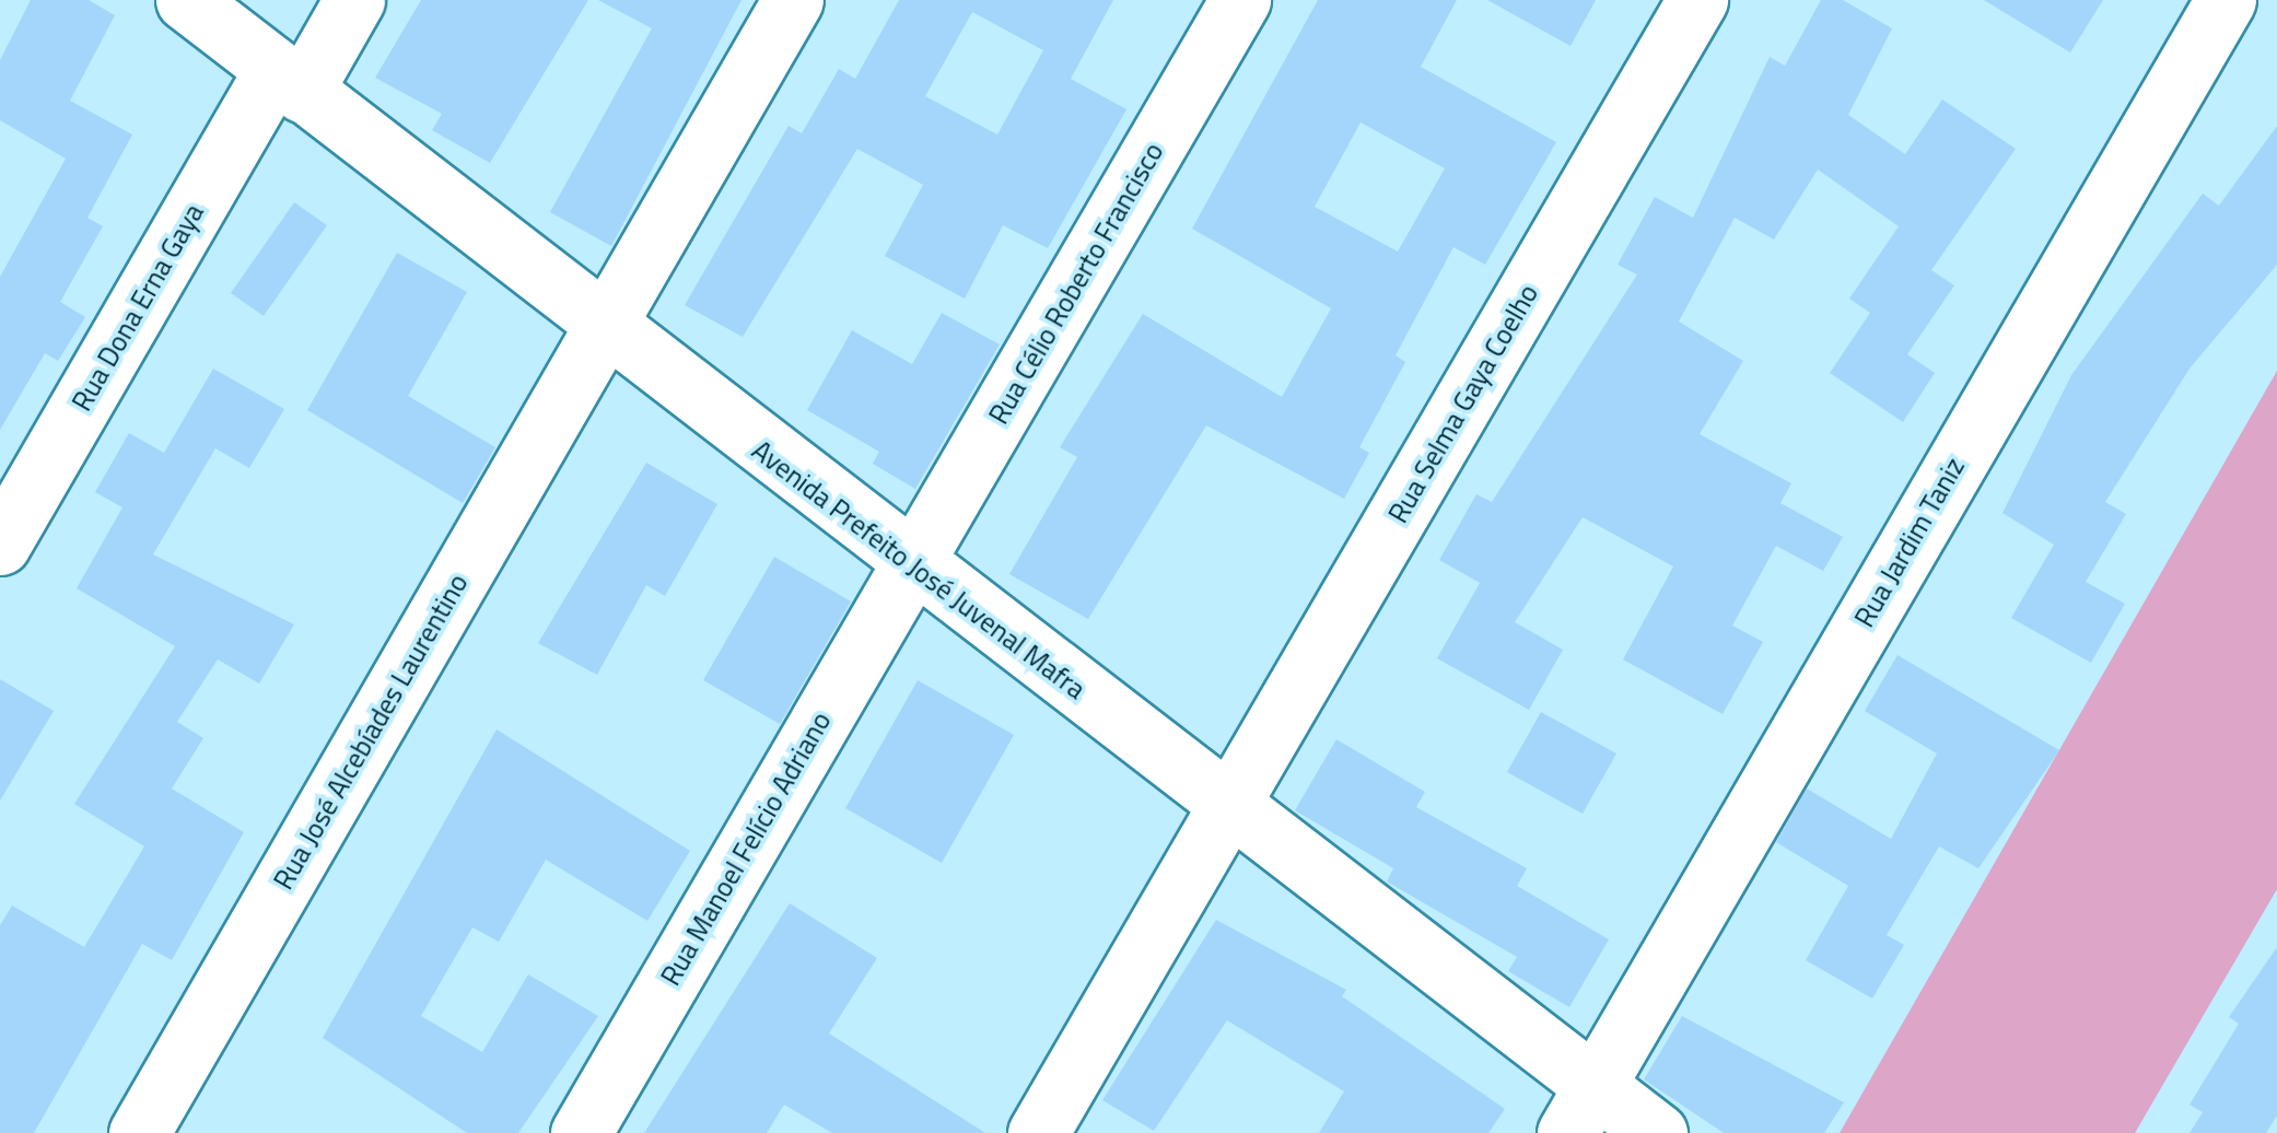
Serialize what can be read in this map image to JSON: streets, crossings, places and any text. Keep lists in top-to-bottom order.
{
  "streets": {
    "street": [
      "Rua Célio Roberto Francisco",
      "Rua Dona Erna Gaya",
      "Rua Selma Gaya Coelho",
      "Rua Jardim Taniz",
      "Avenida Prefeito José Juvenal Mafra",
      "Rua José Alcebíades Laurentino",
      "Rua Manoel Felício Adriano"
    ]
  },
  "crossings": [
    ["Rua Célio Roberto Francisco", "Avenida Prefeito José Juvenal Mafra"],
    ["Rua Célio Roberto Francisco", "Rua Manoel Felício Adriano"],
    ["Rua Dona Erna Gaya", "Avenida Prefeito José Juvenal Mafra"],
    ["Rua Selma Gaya Coelho", "Avenida Prefeito José Juvenal Mafra"],
    ["Rua Jardim Taniz", "Avenida Prefeito José Juvenal Mafra"],
    ["Avenida Prefeito José Juvenal Mafra", "Rua José Alcebíades Laurentino"],
    ["Avenida Prefeito José Juvenal Mafra", "Rua Manoel Felício Adriano"]
  ]
}
